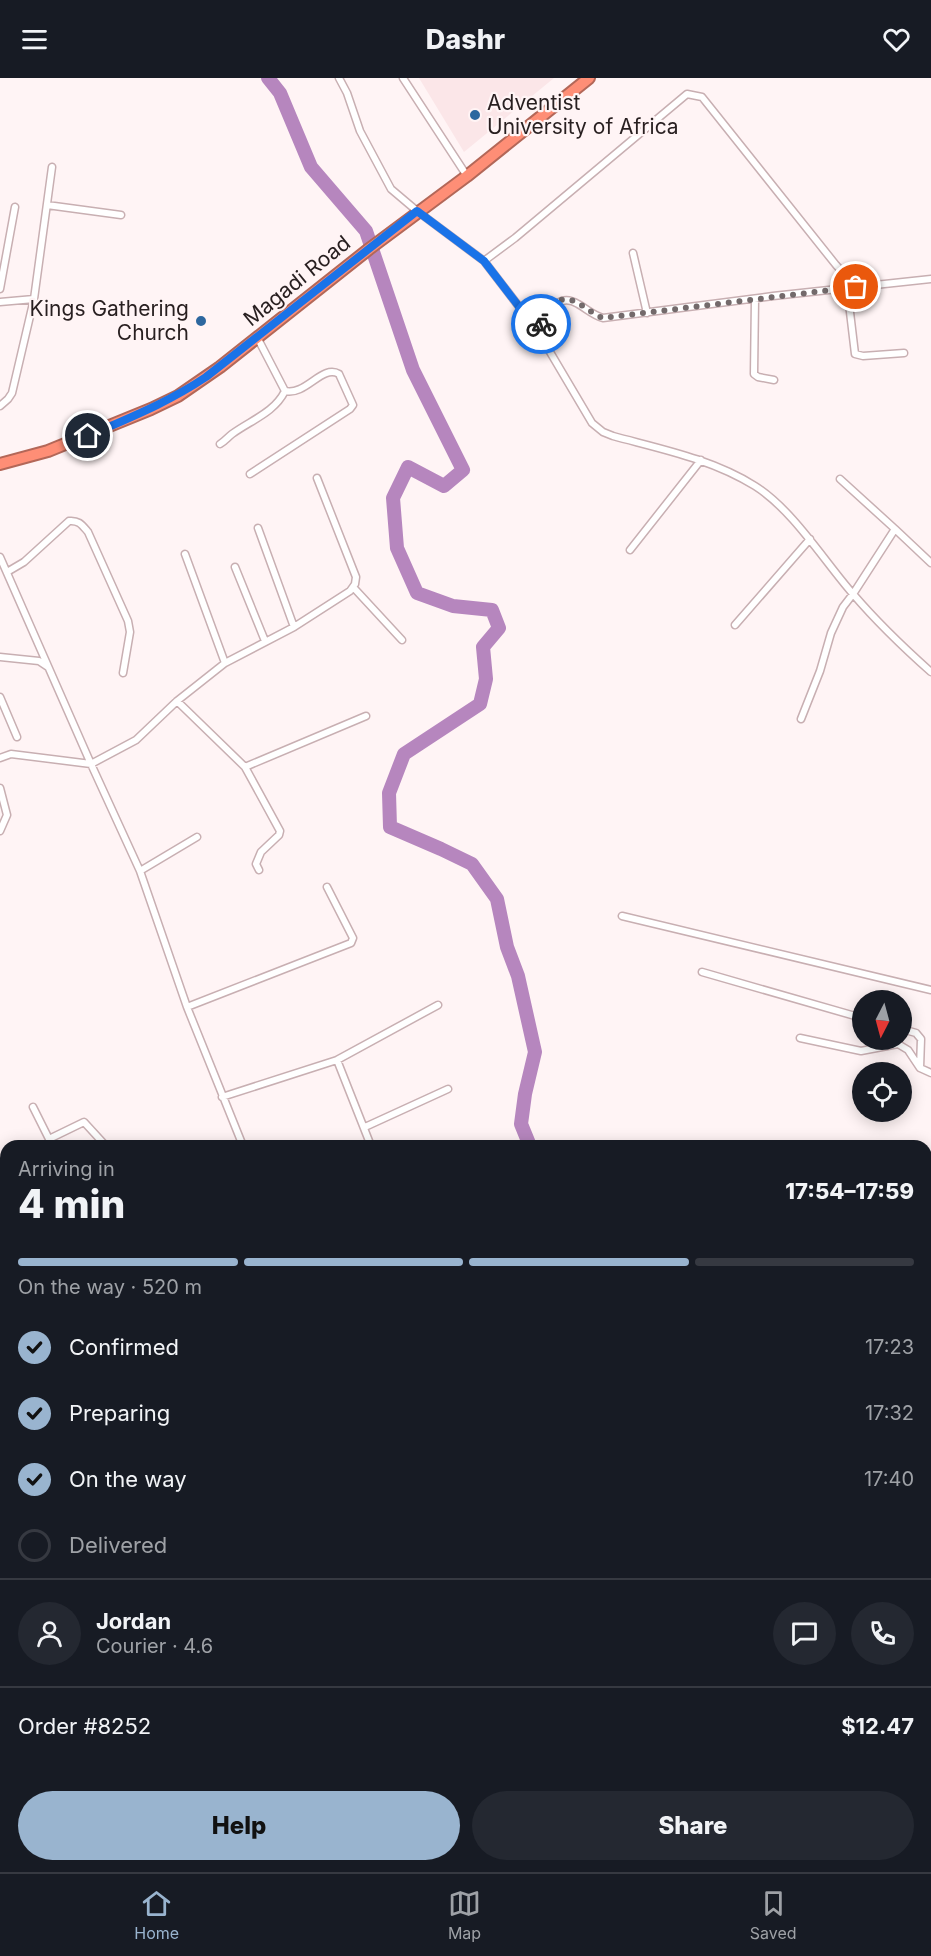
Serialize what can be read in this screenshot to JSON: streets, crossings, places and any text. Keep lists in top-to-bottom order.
{
  "streets": {
    "highway": ["Magadi Road"]
  },
  "places": ["Adventist University of Africa", "Kings Gathering Church"],
  "north": "bottom",
  "page": {
    "header": "Dashr",
    "heading": ["4 min", "Arriving in", "17:54–17:59"],
    "panel": [
      "Jordan",
      "Courier · 4.6",
      "Order #8252",
      "$12.47"
    ],
    "bar": "On the way · 520 m",
    "list": [
      ["Confirmed", "17:23"],
      ["Preparing", "17:32"],
      ["On the way", "17:40"],
      "Delivered"
    ],
    "buttons": ["Help", "Share"],
    "tabs": ["Home", "Map", "Saved"]
  }
}
